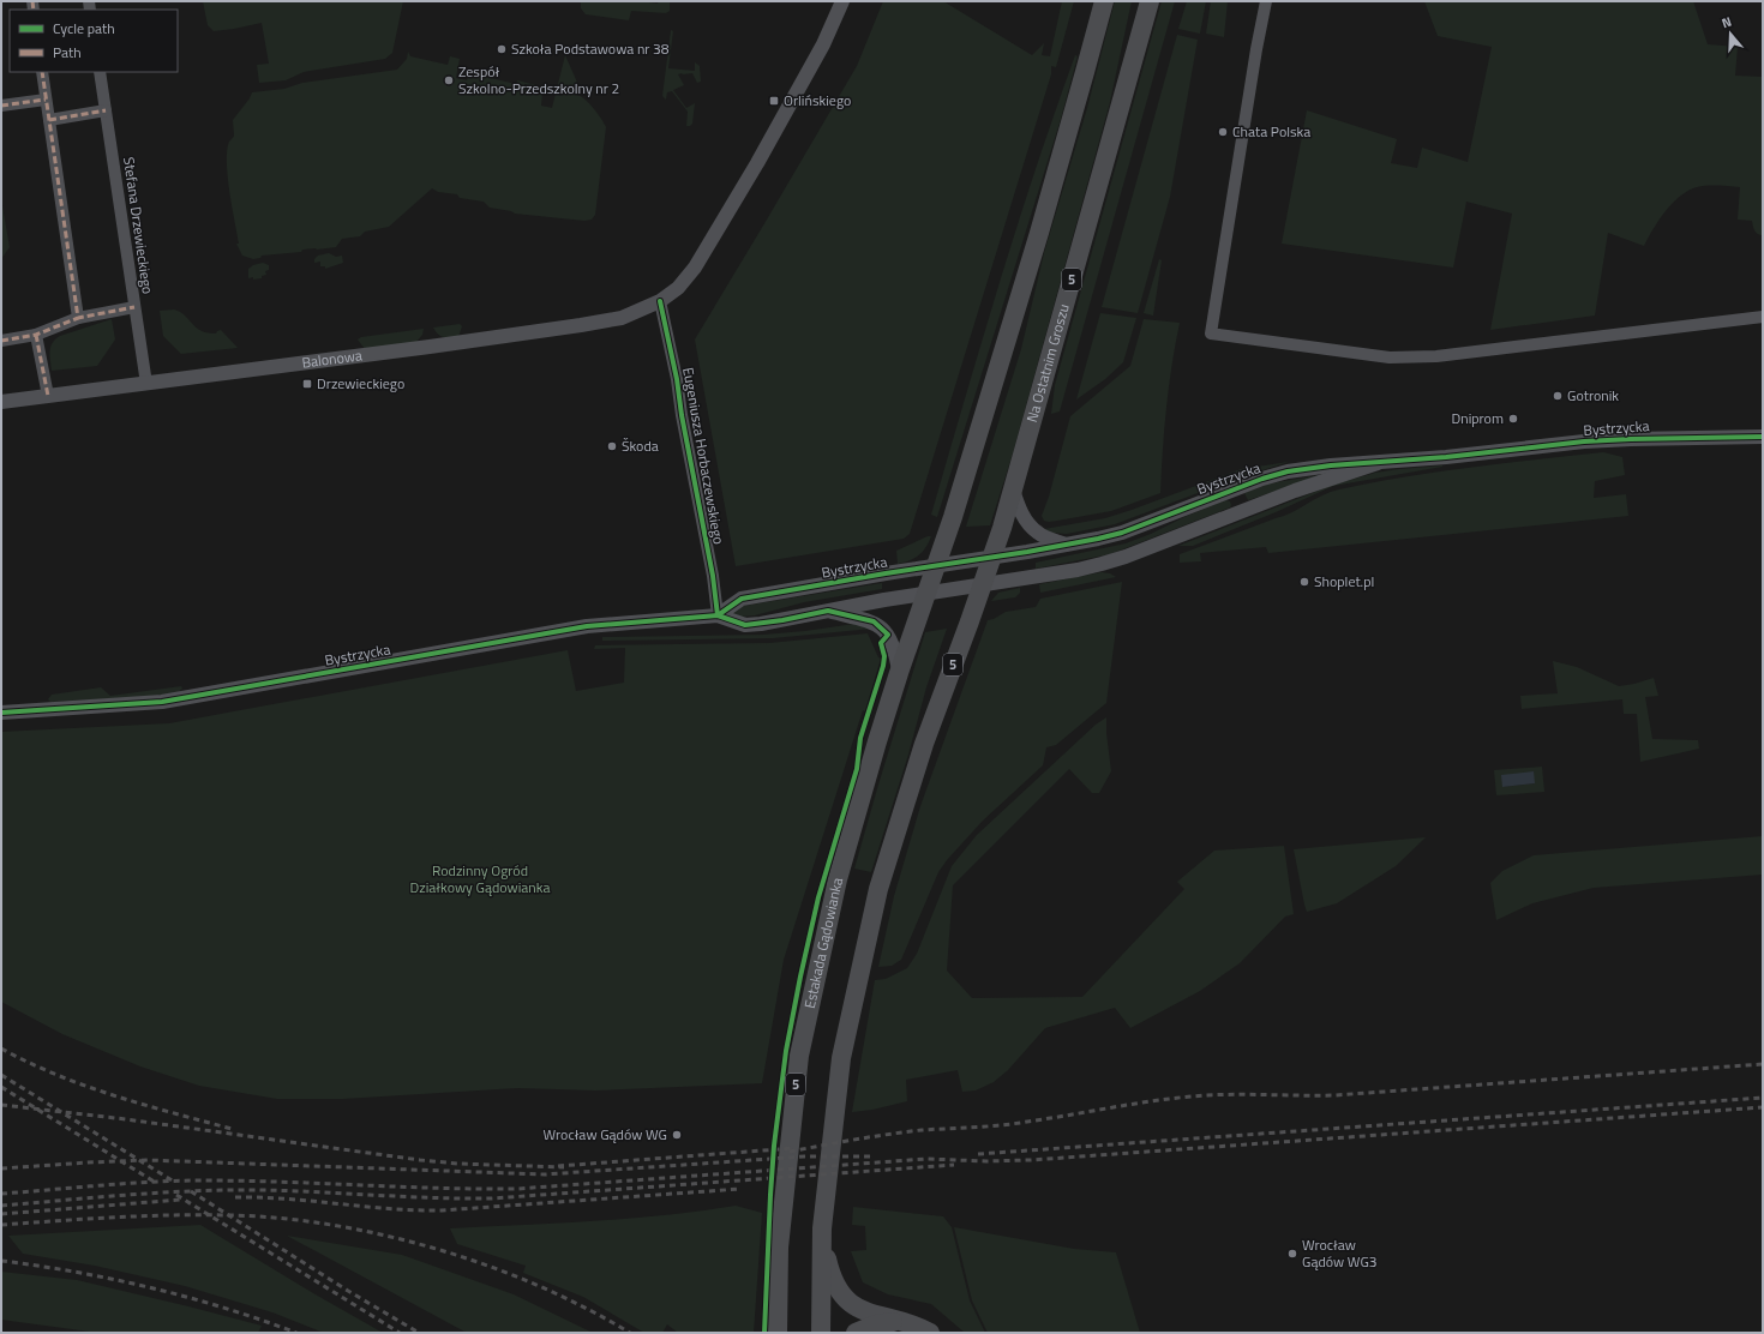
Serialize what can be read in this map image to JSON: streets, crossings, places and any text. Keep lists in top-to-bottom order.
{
  "streets": {
    "main road": ["5", "Na Ostatnim Groszu", "Estakada Gądowianka"],
    "street": [
      "Stefana Drzewieckiego",
      "Balonowa",
      "Bystrzycka",
      "Eugeniusza Horbaczewskiego"
    ]
  },
  "crossings": [
    ["Stefana Drzewieckiego", "Balonowa"],
    ["5", "Na Ostatnim Groszu"],
    ["5", "Bystrzycka"],
    ["5", "Estakada Gądowianka"],
    ["Balonowa", "Eugeniusza Horbaczewskiego"],
    ["Na Ostatnim Groszu", "Bystrzycka"],
    ["Bystrzycka", "Eugeniusza Horbaczewskiego"],
    ["Bystrzycka", "Estakada Gądowianka"]
  ],
  "parks": ["Rodzinny Ogród Działkowy Gądowianka"],
  "places": {
    "other": [
      "Szkoła Podstawowa nr 38",
      "Zespół Szkolno-Przedszkolny nr 2",
      "Chata Polska",
      "Gotronik",
      "Dniprom",
      "Škoda",
      "Shoplet.pl",
      "Wrocław Gądów WG",
      "Wrocław Gądów WG3"
    ],
    "transit": ["Orlińskiego", "Drzewieckiego"]
  },
  "legend": ["Cycle path", "Path"],
  "north": "top"
}
